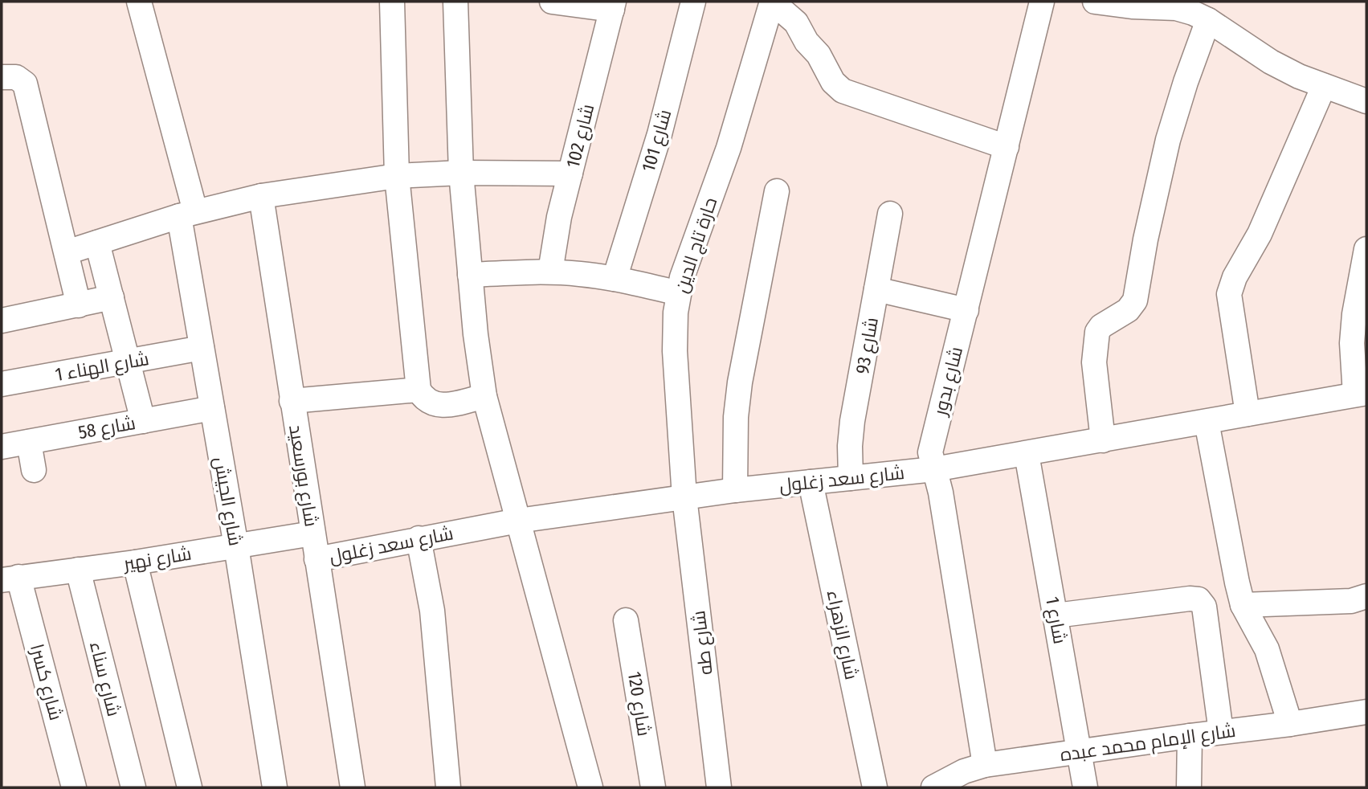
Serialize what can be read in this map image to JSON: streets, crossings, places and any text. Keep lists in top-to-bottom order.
{
  "streets": {
    "street": [
      "شارع 102",
      "شارع 101",
      "حارة تاج الدين",
      "شارع 93",
      "شارع الهناء 1",
      "شارع بدور",
      "شارع 58",
      "شارع بورسعيد",
      "شارع سعد زغلول",
      "شارع الجيش",
      "شارع نهير",
      "شارع 1",
      "شارع الزهراء",
      "شارع طه",
      "شارع سناء",
      "شارع كسرا",
      "شارع 120",
      "شارع الإمام محمد عبده"
    ]
  },
  "crossings": [
    ["حارة تاج الدين", "شارع سعد زغلول"],
    ["حارة تاج الدين", "شارع طه"],
    ["شارع 93", "شارع سعد زغلول"],
    ["شارع الهناء 1", "شارع الجيش"],
    ["شارع بدور", "شارع سعد زغلول"],
    ["شارع بدور", "شارع الإمام محمد عبده"],
    ["شارع 58", "شارع الجيش"],
    ["شارع بورسعيد", "شارع سعد زغلول"],
    ["شارع بورسعيد", "شارع نهير"],
    ["شارع سعد زغلول", "شارع 1"],
    ["شارع سعد زغلول", "شارع الزهراء"],
    ["شارع سعد زغلول", "شارع طه"],
    ["شارع الجيش", "شارع نهير"],
    ["شارع نهير", "شارع سناء"],
    ["شارع نهير", "شارع كسرا"],
    ["شارع 1", "شارع الإمام محمد عبده"]
  ]
}
